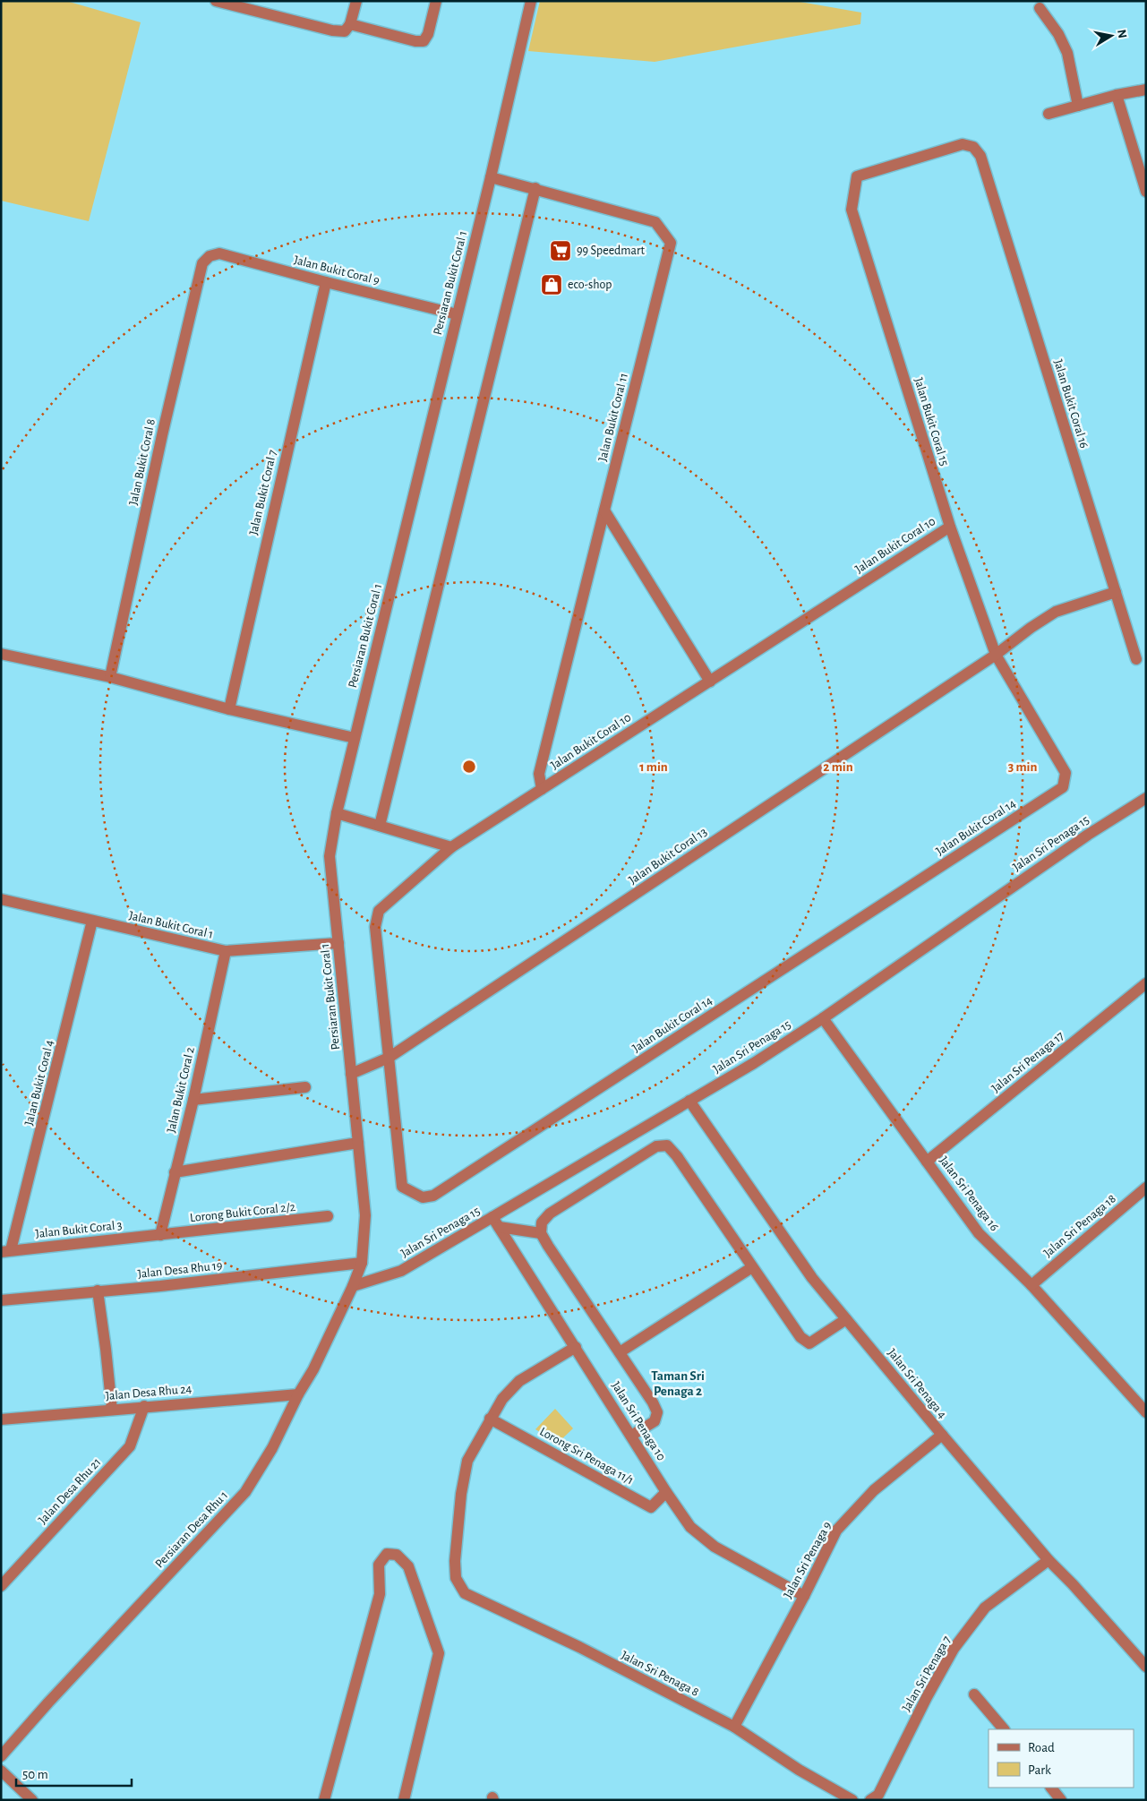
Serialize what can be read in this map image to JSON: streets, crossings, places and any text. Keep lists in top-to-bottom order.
{
  "streets": {
    "street": [
      "Jalan Bukit Coral 9",
      "Persiaran Bukit Coral 1",
      "Jalan Bukit Coral 16",
      "Jalan Bukit Coral 11",
      "Jalan Bukit Coral 15",
      "Jalan Bukit Coral 8",
      "Jalan Bukit Coral 7",
      "Jalan Bukit Coral 10",
      "Jalan Bukit Coral 14",
      "Jalan Sri Penaga 15",
      "Jalan Bukit Coral 13",
      "Jalan Bukit Coral 1",
      "Jalan Sri Penaga 17",
      "Jalan Bukit Coral 4",
      "Jalan Bukit Coral 2",
      "Jalan Sri Penaga 16",
      "Lorong Bukit Coral 2/2",
      "Jalan Sri Penaga 18",
      "Jalan Bukit Coral 3",
      "Jalan Desa Rhu 19",
      "Jalan Sri Penaga 4",
      "Jalan Desa Rhu 24",
      "Jalan Sri Penaga 10",
      "Lorong Sri Penaga 11/1",
      "Jalan Desa Rhu 21",
      "Persiaran Desa Rhu 1",
      "Jalan Sri Penaga 9",
      "Jalan Sri Penaga 8",
      "Jalan Sri Penaga 7"
    ]
  },
  "crossings": [
    ["Jalan Bukit Coral 9", "Persiaran Bukit Coral 1"],
    ["Jalan Bukit Coral 9", "Jalan Bukit Coral 8"],
    ["Jalan Bukit Coral 9", "Jalan Bukit Coral 7"],
    ["Persiaran Bukit Coral 1", "Jalan Bukit Coral 11"],
    ["Persiaran Bukit Coral 1", "Jalan Sri Penaga 15"],
    ["Persiaran Bukit Coral 1", "Jalan Bukit Coral 13"],
    ["Persiaran Bukit Coral 1", "Jalan Bukit Coral 1"],
    ["Persiaran Bukit Coral 1", "Jalan Desa Rhu 19"],
    ["Persiaran Bukit Coral 1", "Persiaran Desa Rhu 1"],
    ["Jalan Bukit Coral 16", "Jalan Bukit Coral 15"],
    ["Jalan Bukit Coral 16", "Jalan Bukit Coral 13"],
    ["Jalan Bukit Coral 11", "Jalan Bukit Coral 10"],
    ["Jalan Bukit Coral 15", "Jalan Bukit Coral 10"],
    ["Jalan Bukit Coral 15", "Jalan Bukit Coral 14"],
    ["Jalan Bukit Coral 15", "Jalan Bukit Coral 13"],
    ["Jalan Bukit Coral 10", "Jalan Bukit Coral 14"],
    ["Jalan Bukit Coral 10", "Jalan Bukit Coral 13"],
    ["Jalan Bukit Coral 14", "Jalan Bukit Coral 13"],
    ["Jalan Sri Penaga 15", "Jalan Sri Penaga 16"],
    ["Jalan Sri Penaga 15", "Jalan Sri Penaga 4"],
    ["Jalan Sri Penaga 15", "Jalan Sri Penaga 10"],
    ["Jalan Sri Penaga 15", "Persiaran Desa Rhu 1"],
    ["Jalan Bukit Coral 1", "Jalan Bukit Coral 4"],
    ["Jalan Bukit Coral 1", "Jalan Bukit Coral 2"],
    ["Jalan Sri Penaga 17", "Jalan Sri Penaga 16"],
    ["Jalan Bukit Coral 4", "Jalan Bukit Coral 3"],
    ["Jalan Bukit Coral 2", "Lorong Bukit Coral 2/2"],
    ["Jalan Bukit Coral 2", "Jalan Bukit Coral 3"],
    ["Jalan Sri Penaga 16", "Jalan Sri Penaga 18"],
    ["Lorong Bukit Coral 2/2", "Jalan Bukit Coral 3"],
    ["Jalan Sri Penaga 4", "Jalan Sri Penaga 9"],
    ["Jalan Sri Penaga 4", "Jalan Sri Penaga 7"],
    ["Jalan Desa Rhu 24", "Jalan Desa Rhu 21"],
    ["Jalan Desa Rhu 24", "Persiaran Desa Rhu 1"],
    ["Jalan Sri Penaga 10", "Lorong Sri Penaga 11/1"],
    ["Jalan Sri Penaga 10", "Jalan Sri Penaga 9"],
    ["Lorong Sri Penaga 11/1", "Jalan Sri Penaga 8"],
    ["Jalan Sri Penaga 9", "Jalan Sri Penaga 8"]
  ],
  "districts": ["Taman Sri Penaga 2"],
  "places": {
    "supermarket": ["99 Speedmart"],
    "shop": ["eco-shop"]
  },
  "legend": ["Road", "Park"],
  "scale_bar": "50 m",
  "north": "right",
  "rings": ["1 min", "2 min", "3 min"]
}
